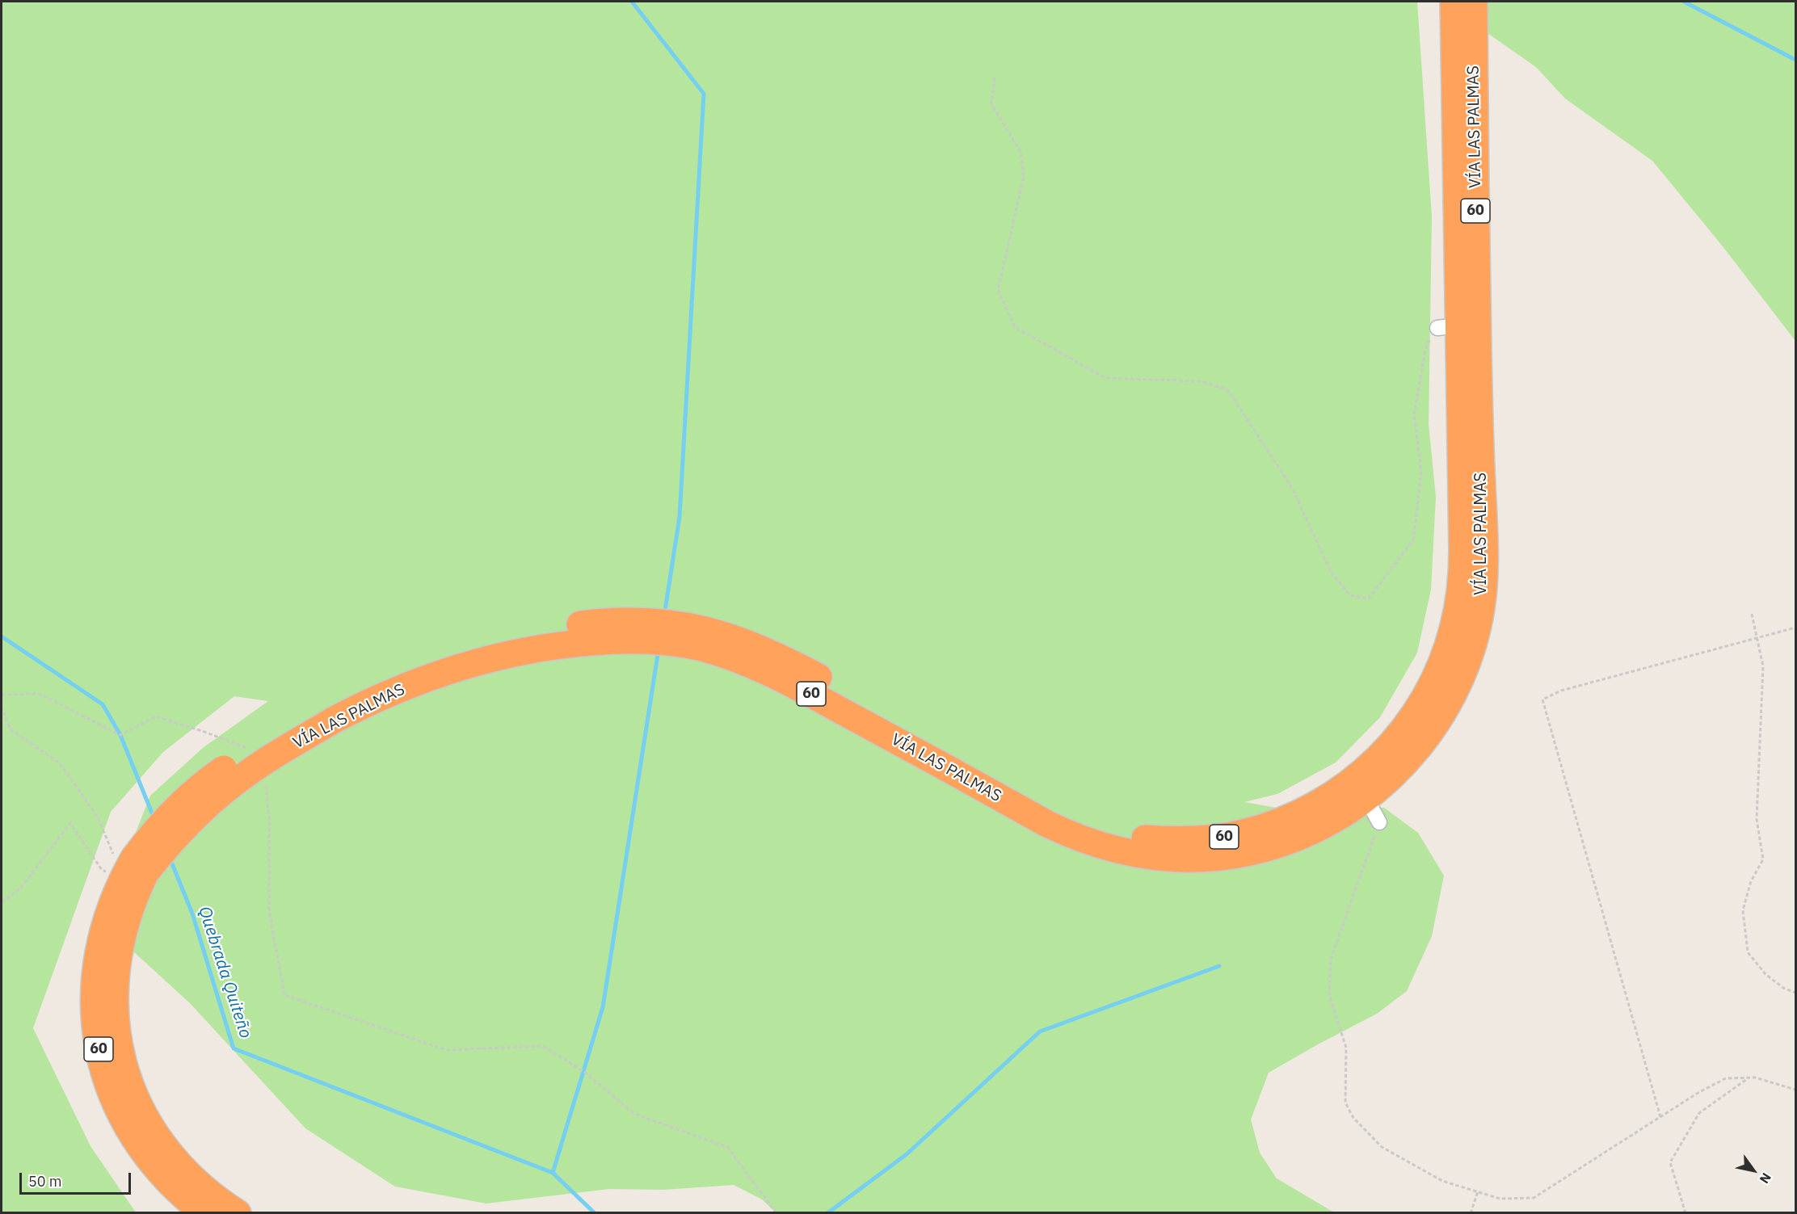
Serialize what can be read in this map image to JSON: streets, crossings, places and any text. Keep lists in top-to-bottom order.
{
  "streets": {
    "highway": ["VÍA LAS PALMAS", "60"]
  },
  "water": ["Quebrada Quiteño"],
  "scale_bar": "50 m",
  "north": "bottom right"
}
